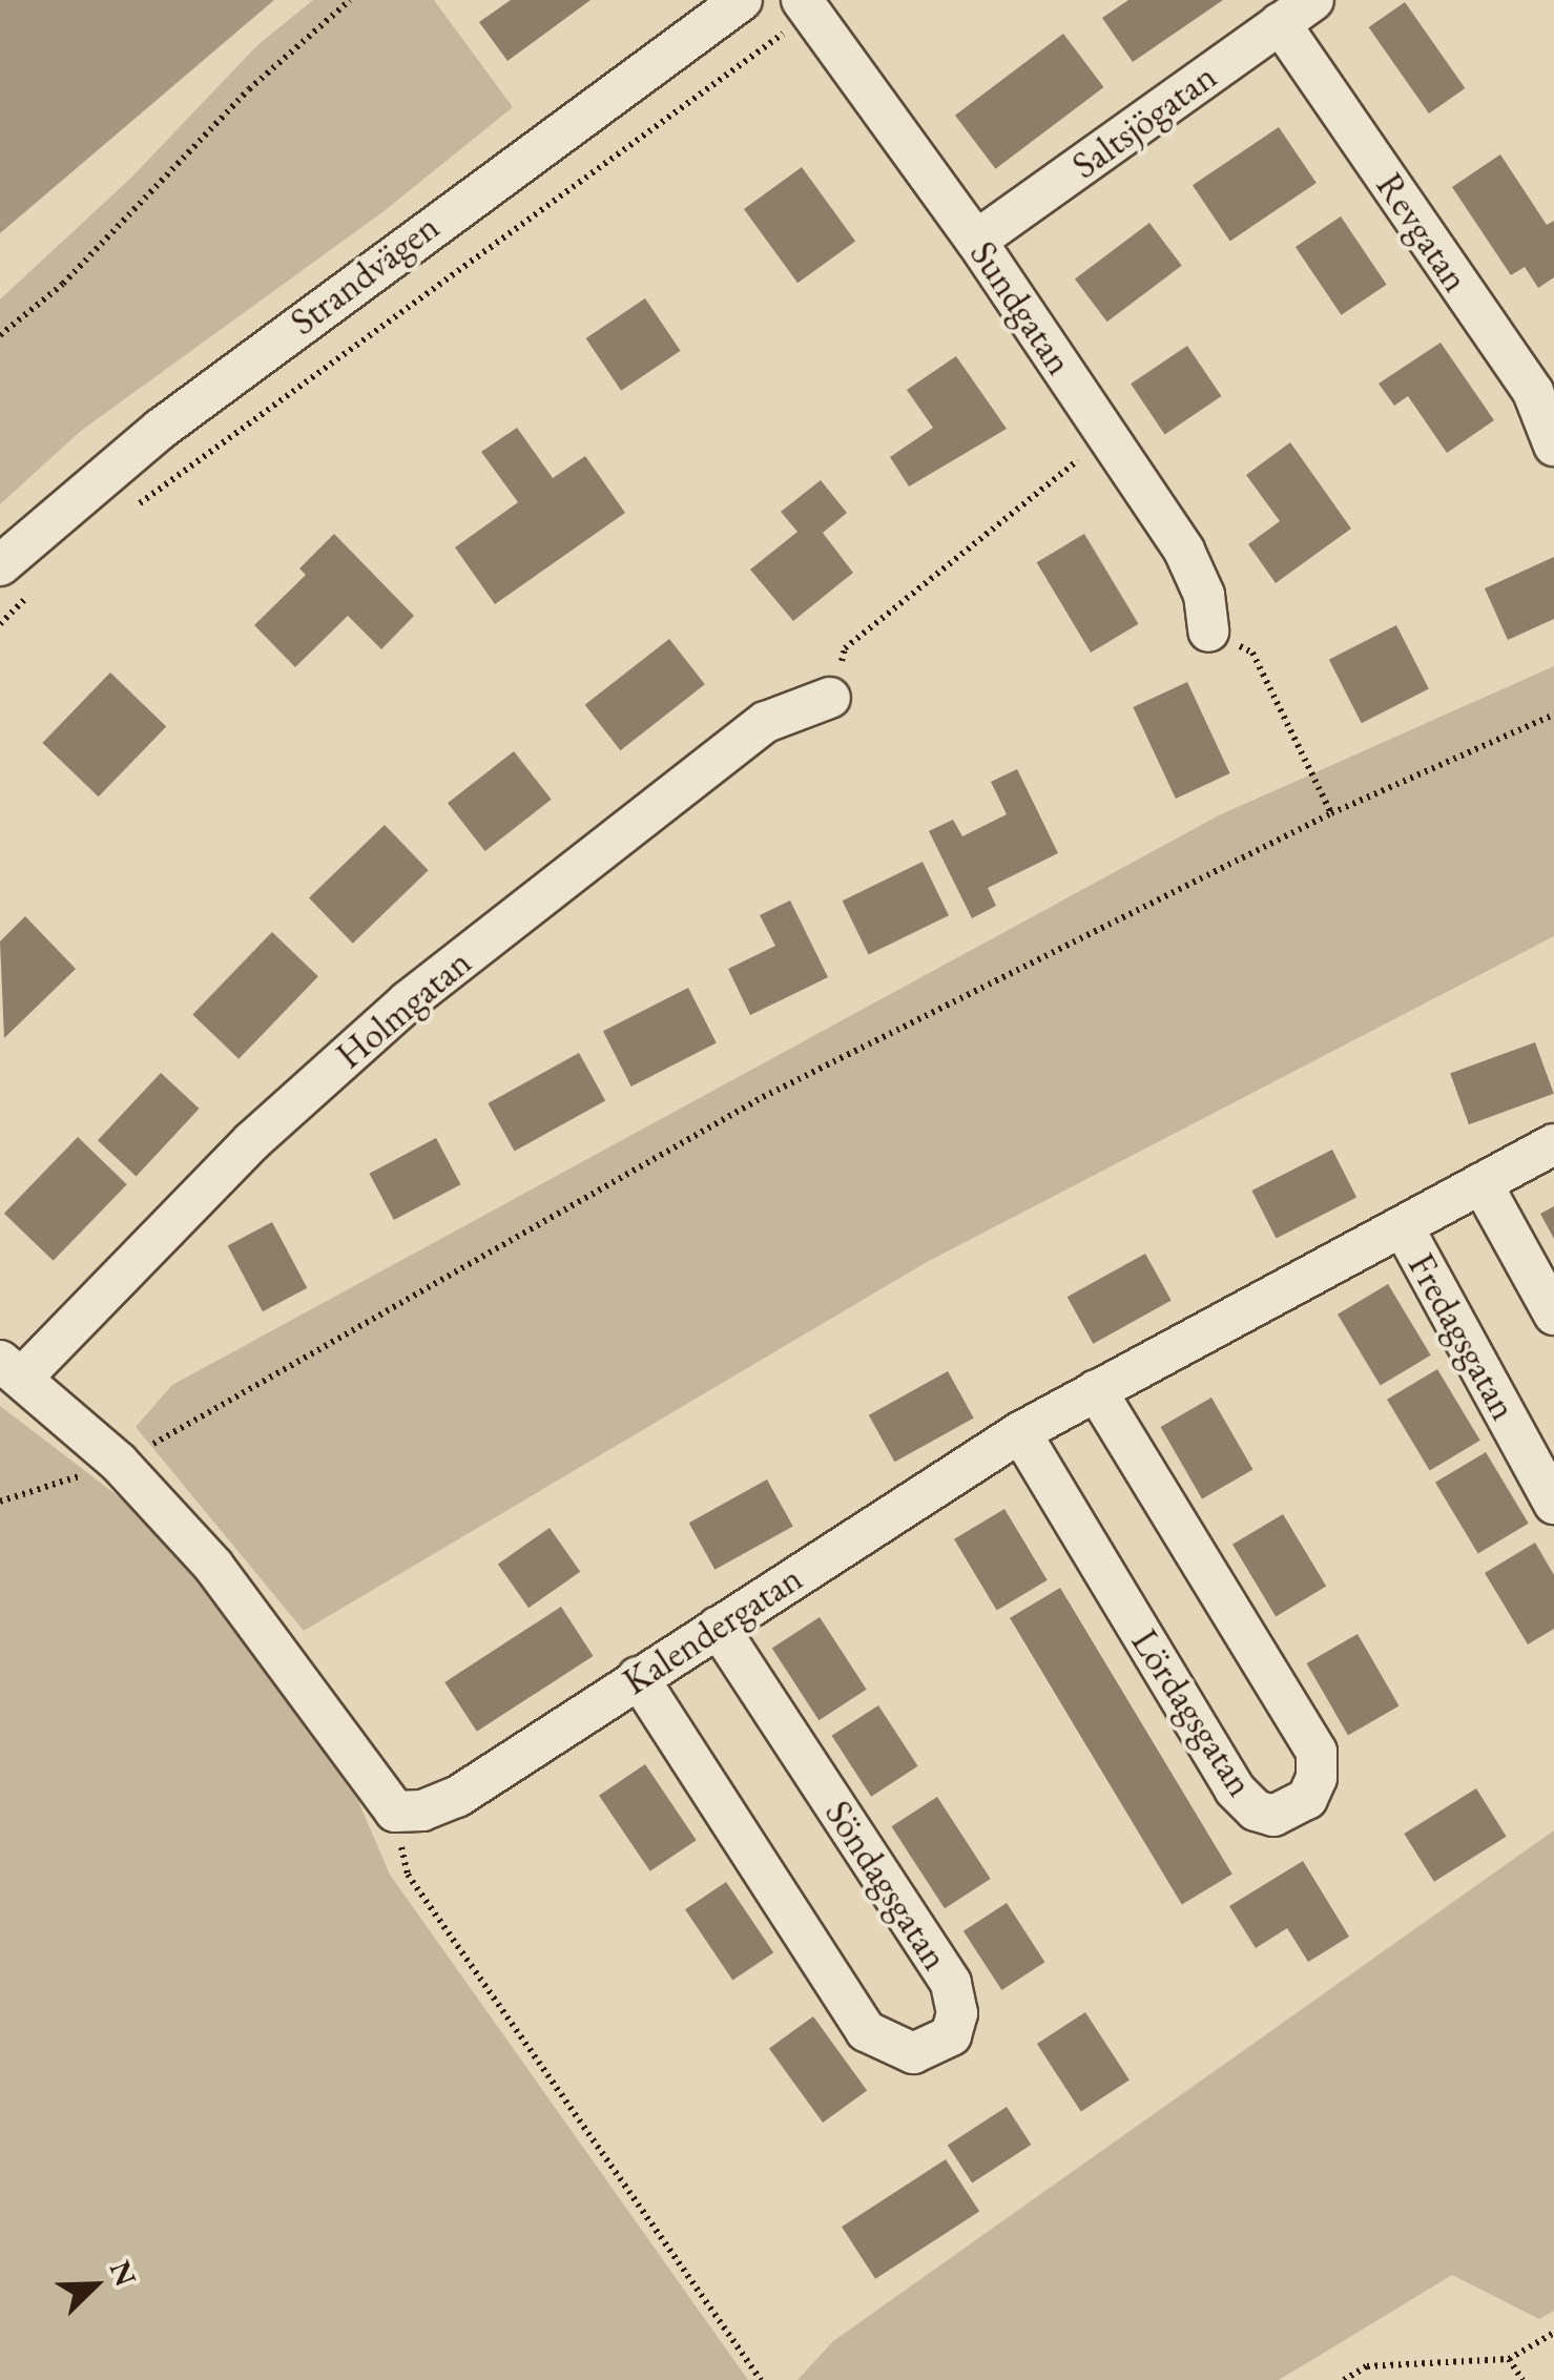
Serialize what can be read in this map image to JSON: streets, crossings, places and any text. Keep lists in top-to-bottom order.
{
  "streets": {
    "street": [
      "Saltsjögatan",
      "Revgatan",
      "Strandvägen",
      "Sundgatan",
      "Holmgatan",
      "Fredagsgatan",
      "Kalendergatan",
      "Lördagsgatan",
      "Söndagsgatan"
    ]
  },
  "crossings": [
    ["Saltsjögatan", "Revgatan"],
    ["Saltsjögatan", "Sundgatan"],
    ["Fredagsgatan", "Kalendergatan"],
    ["Kalendergatan", "Lördagsgatan"],
    ["Kalendergatan", "Söndagsgatan"]
  ],
  "north": "top right"
}
